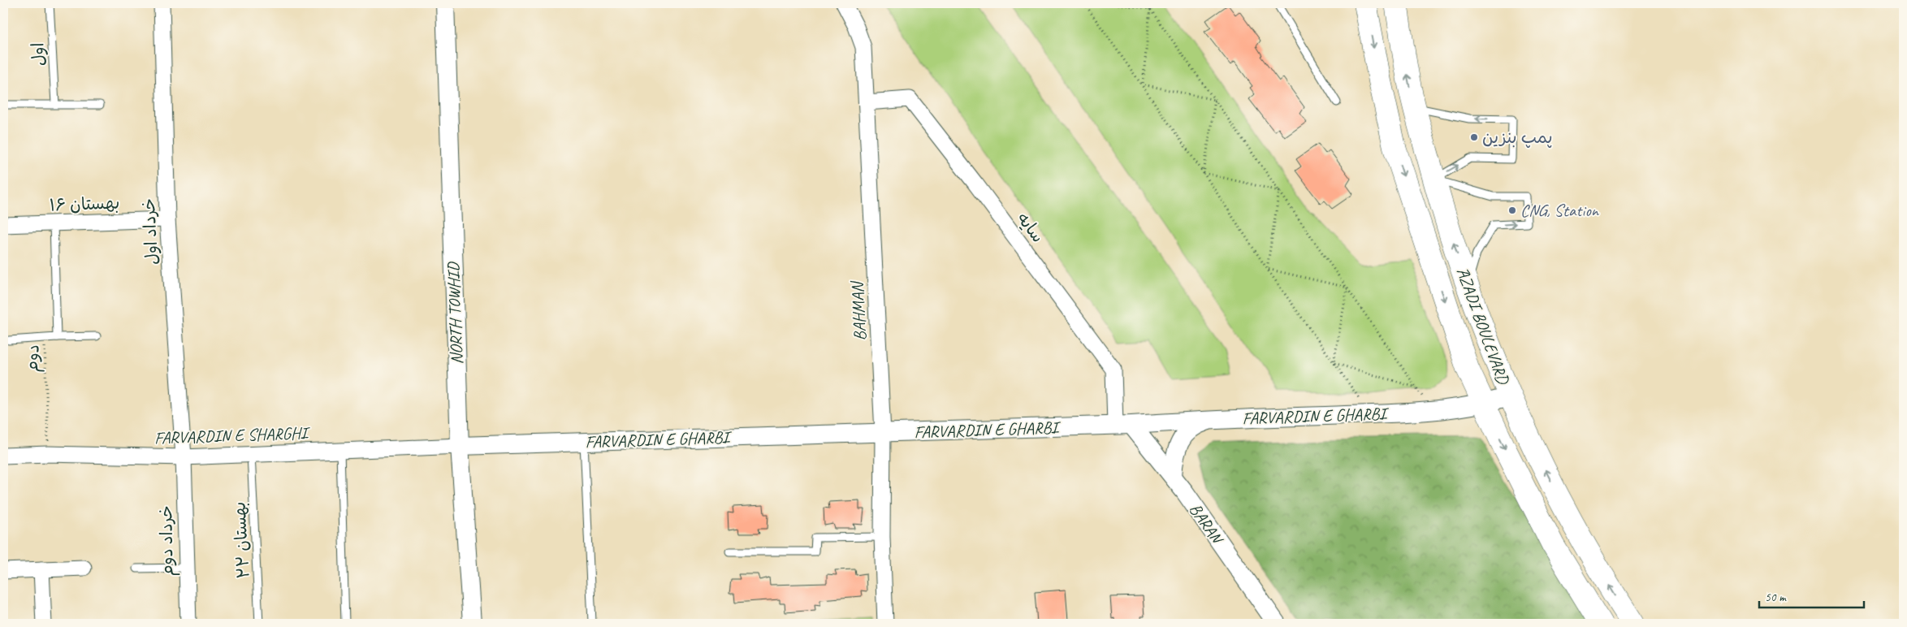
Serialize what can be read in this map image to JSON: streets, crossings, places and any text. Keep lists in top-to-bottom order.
{
  "streets": {
    "main road": ["َAZADI BOULEVARD"],
    "street": [
      "بهستان ۱۶",
      "سایه",
      "خرداد اول",
      "BAHMAN",
      "NORTH TOWHID",
      "FARVARDIN E GHARBI",
      "FARVARDIN E SHARGHI",
      "‌‌BARAN",
      "خرداد دوم"
    ],
    "lane": ["اول", "دوم", "بهستان ۲۲"]
  },
  "crossings": [
    ["بهستان ۱۶", "خرداد اول"],
    ["بهستان ۱۶", "دوم"],
    ["سایه", "BAHMAN"],
    ["سایه", "FARVARDIN E GHARBI"],
    ["سایه", "‌‌BARAN"],
    ["خرداد اول", "FARVARDIN E SHARGHI"],
    ["خرداد اول", "خرداد دوم"],
    ["BAHMAN", "FARVARDIN E GHARBI"],
    ["NORTH TOWHID", "FARVARDIN E GHARBI"],
    ["NORTH TOWHID", "FARVARDIN E SHARGHI"],
    ["َAZADI BOULEVARD", "FARVARDIN E GHARBI"],
    ["دوم", "FARVARDIN E SHARGHI"],
    ["FARVARDIN E GHARBI", "FARVARDIN E SHARGHI"],
    ["FARVARDIN E GHARBI", "‌‌BARAN"],
    ["FARVARDIN E SHARGHI", "بهستان ۲۲"],
    ["FARVARDIN E SHARGHI", "خرداد دوم"]
  ],
  "places": ["پمپ بنزين", "CNG, Station"],
  "scale_bar": "50 m"
}
